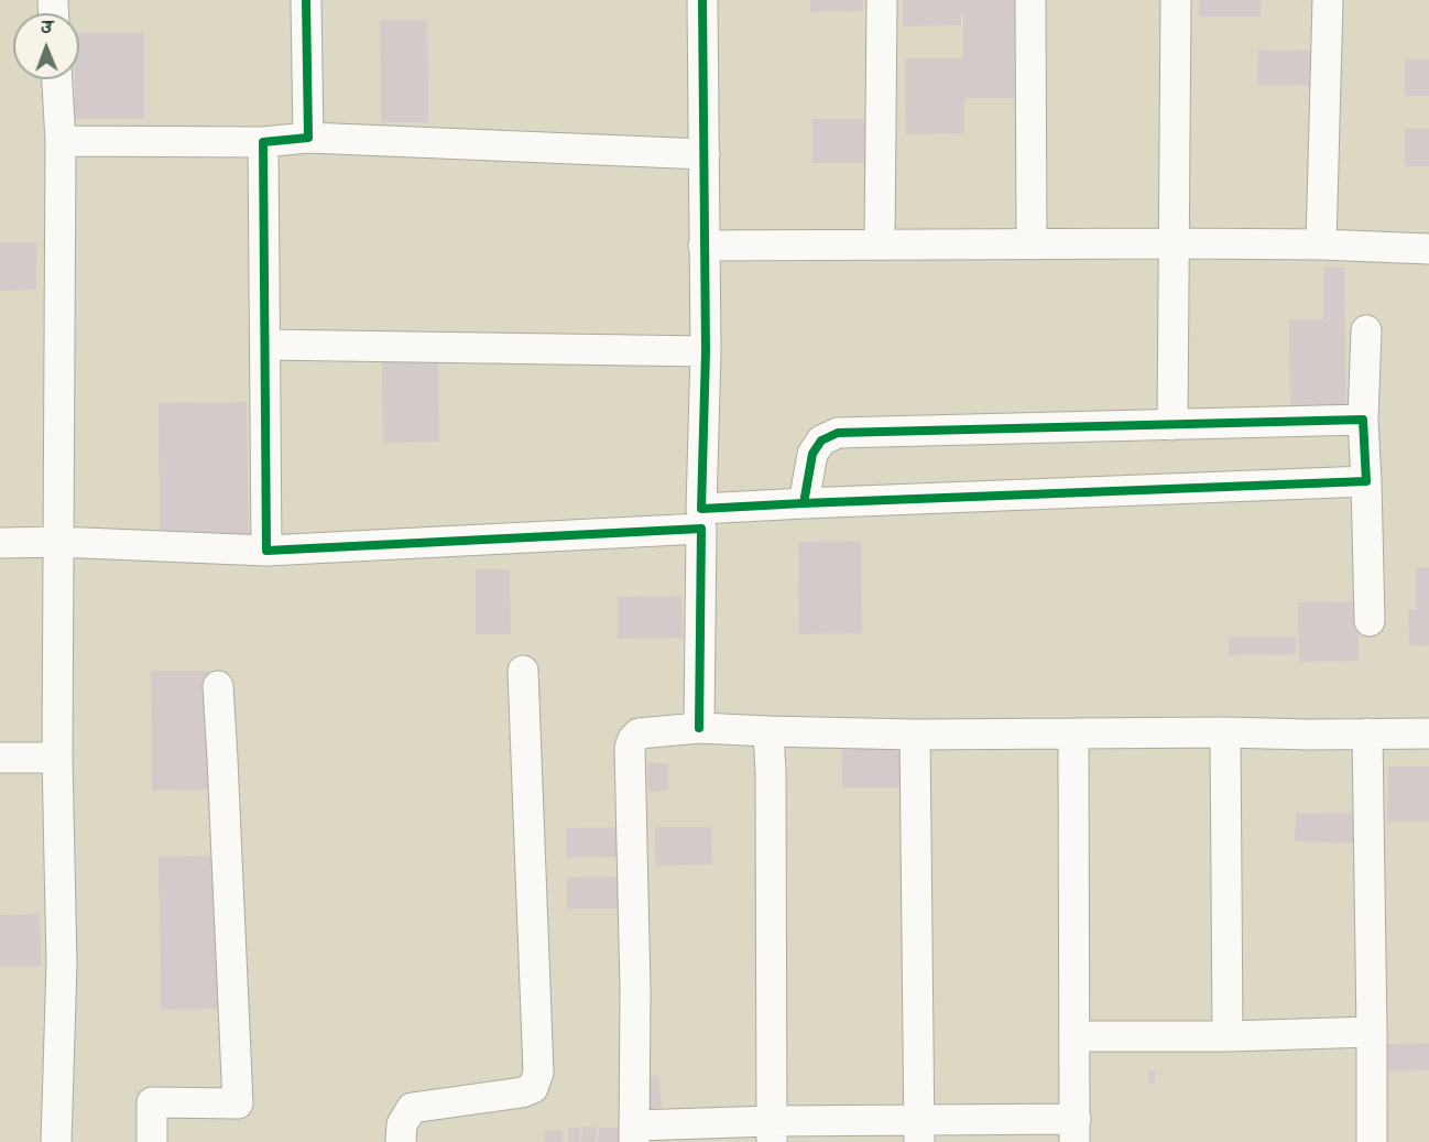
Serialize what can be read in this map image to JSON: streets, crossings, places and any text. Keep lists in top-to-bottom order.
{
  "north": "top"
}
